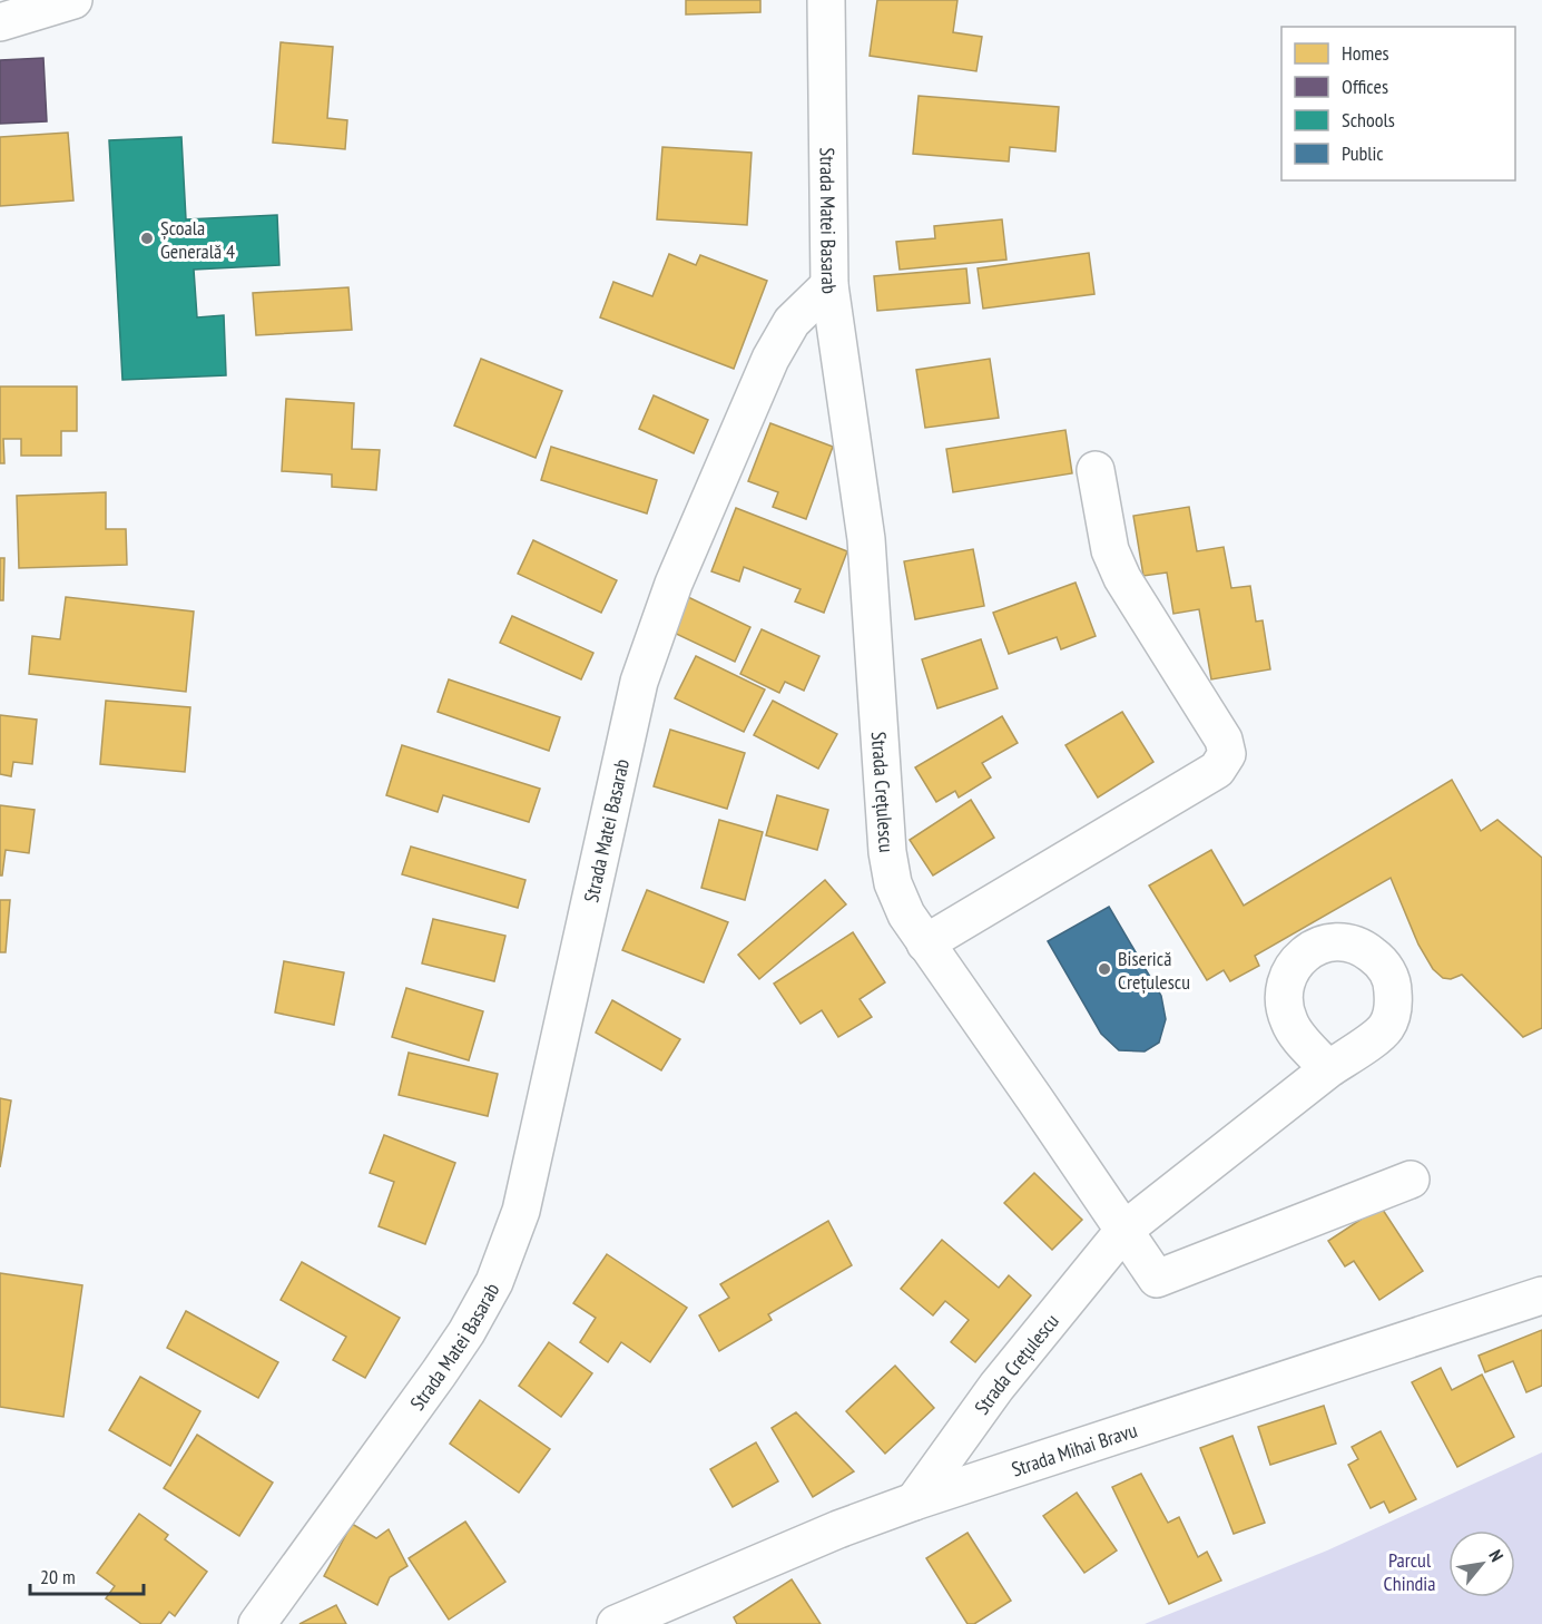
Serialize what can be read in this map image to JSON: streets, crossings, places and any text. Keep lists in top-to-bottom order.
{
  "streets": {
    "street": ["Strada Matei Basarab", "Strada Crețulescu", "Strada Mihai Bravu"]
  },
  "crossings": [
    ["Strada Matei Basarab", "Strada Crețulescu"],
    ["Strada Crețulescu", "Strada Mihai Bravu"]
  ],
  "parks": ["Parcul Chindia"],
  "places": ["Școala Generală 4", "Biserică Crețulescu"],
  "legend": [
    "Homes",
    "Offices",
    "Schools",
    "Public"
  ],
  "scale_bar": "20 m",
  "north": "top right"
}
